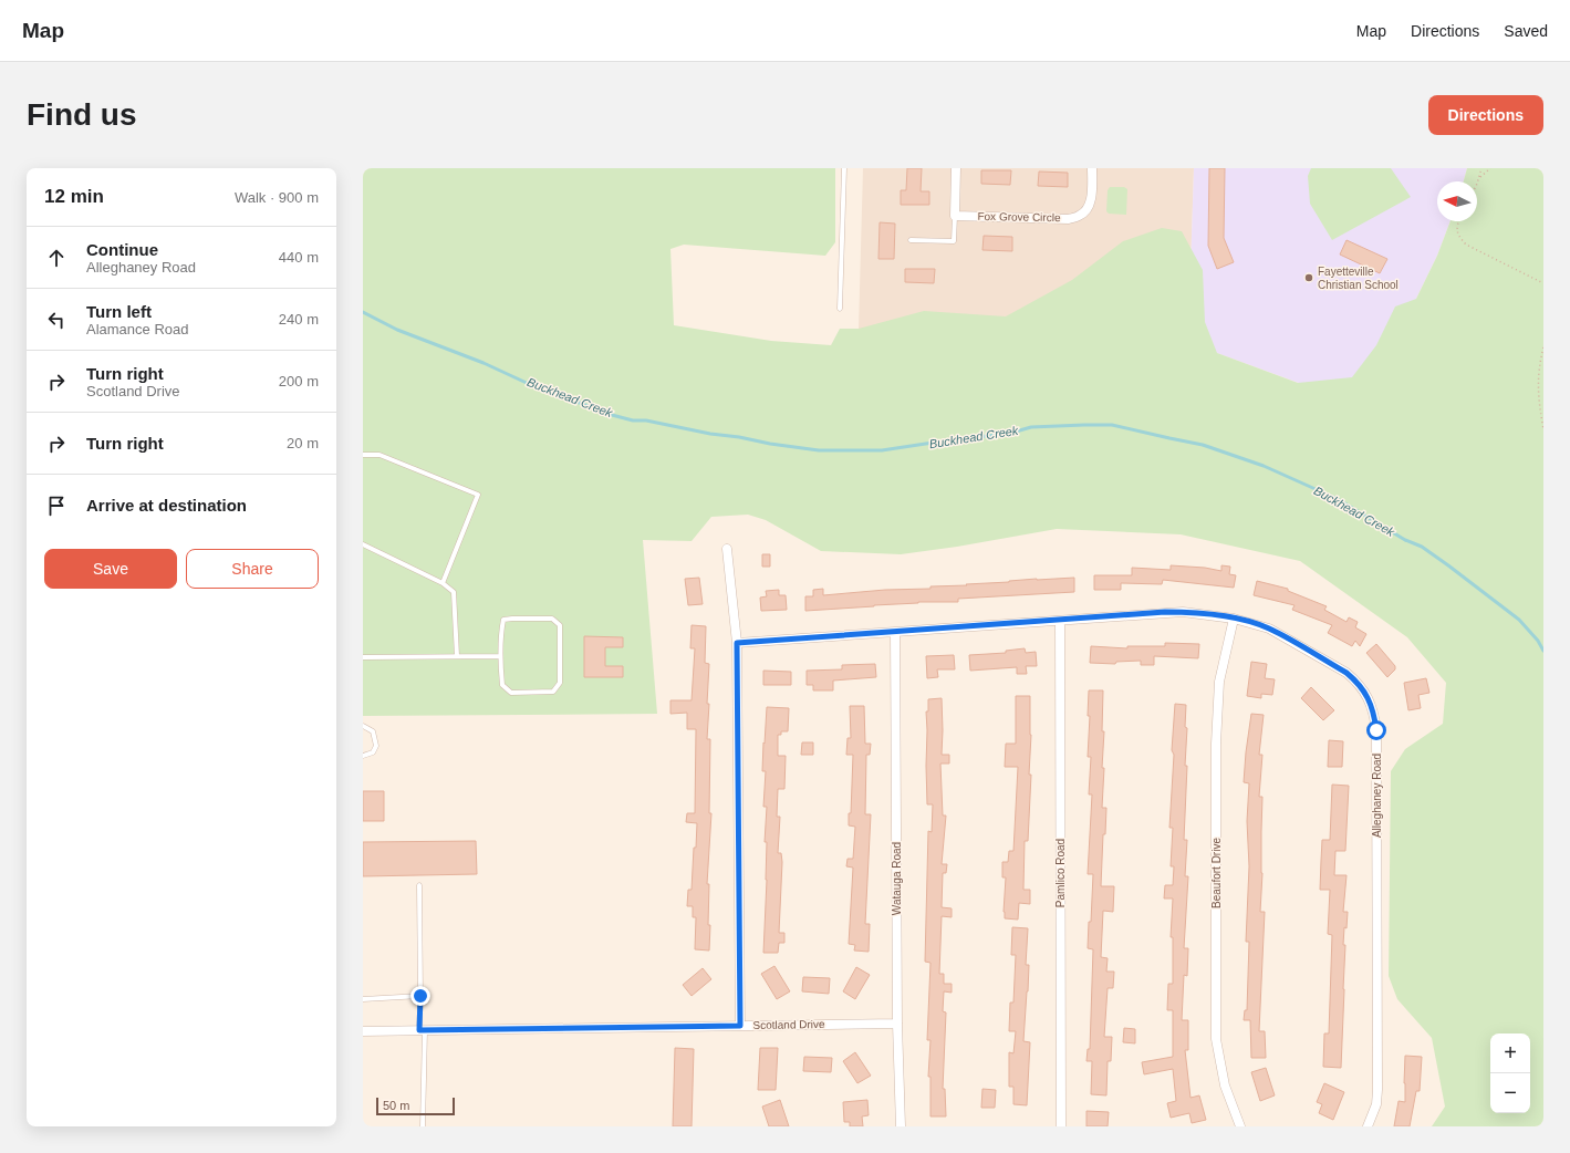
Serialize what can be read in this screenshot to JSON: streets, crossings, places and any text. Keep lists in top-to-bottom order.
{
  "streets": {
    "street": [
      "Fox Grove Circle",
      "Alleghaney Road",
      "Pamlico Road",
      "Beaufort Drive",
      "Watauga Road",
      "Scotland Drive"
    ]
  },
  "crossings": [
    ["Alleghaney Road", "Pamlico Road"],
    ["Alleghaney Road", "Beaufort Drive"],
    ["Alleghaney Road", "Watauga Road"],
    ["Watauga Road", "Scotland Drive"]
  ],
  "water": ["Buckhead Creek"],
  "places": ["Fayetteville Christian School"],
  "scale_bar": "50 m",
  "north": "left",
  "page": {
    "header": "Map",
    "nav": ["Map", "Directions", "Saved"],
    "buttons": [
      "Directions",
      ["Save", "Share"]
    ],
    "title": "Find us",
    "heading": ["12 min", "Walk · 900 m"],
    "list": [
      ["Continue", "Alleghaney Road", "440 m"],
      ["Turn left", "Alamance Road", "240 m"],
      ["Turn right", "Scotland Drive", "200 m"],
      ["Turn right", "20 m"],
      "Arrive at destination"
    ],
    "map_buttons": ["+", "−"],
    "scale": "50 m"
  }
}
